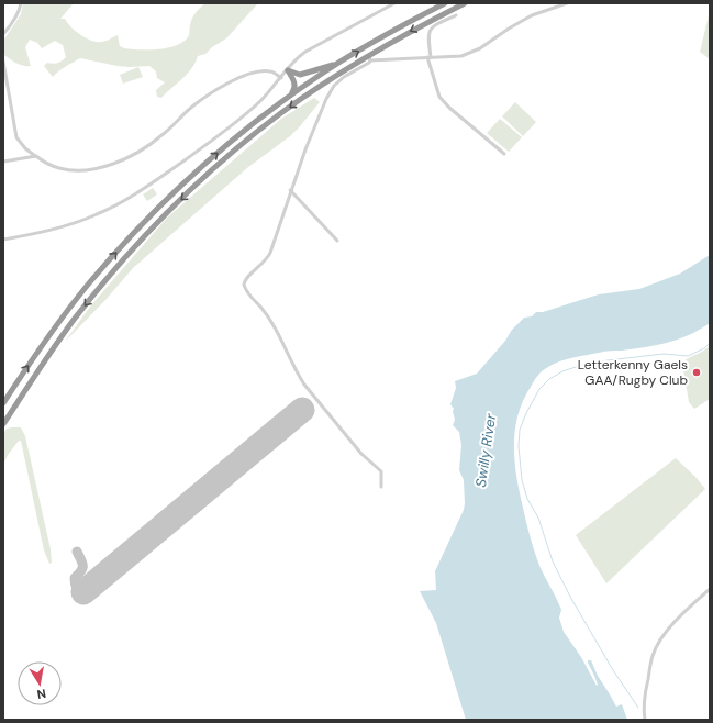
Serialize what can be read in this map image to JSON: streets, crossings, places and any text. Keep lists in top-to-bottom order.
{
  "water": ["Swilly River"],
  "places": ["Letterkenny Gaels GAA/Rugby Club"],
  "north": "bottom"
}
